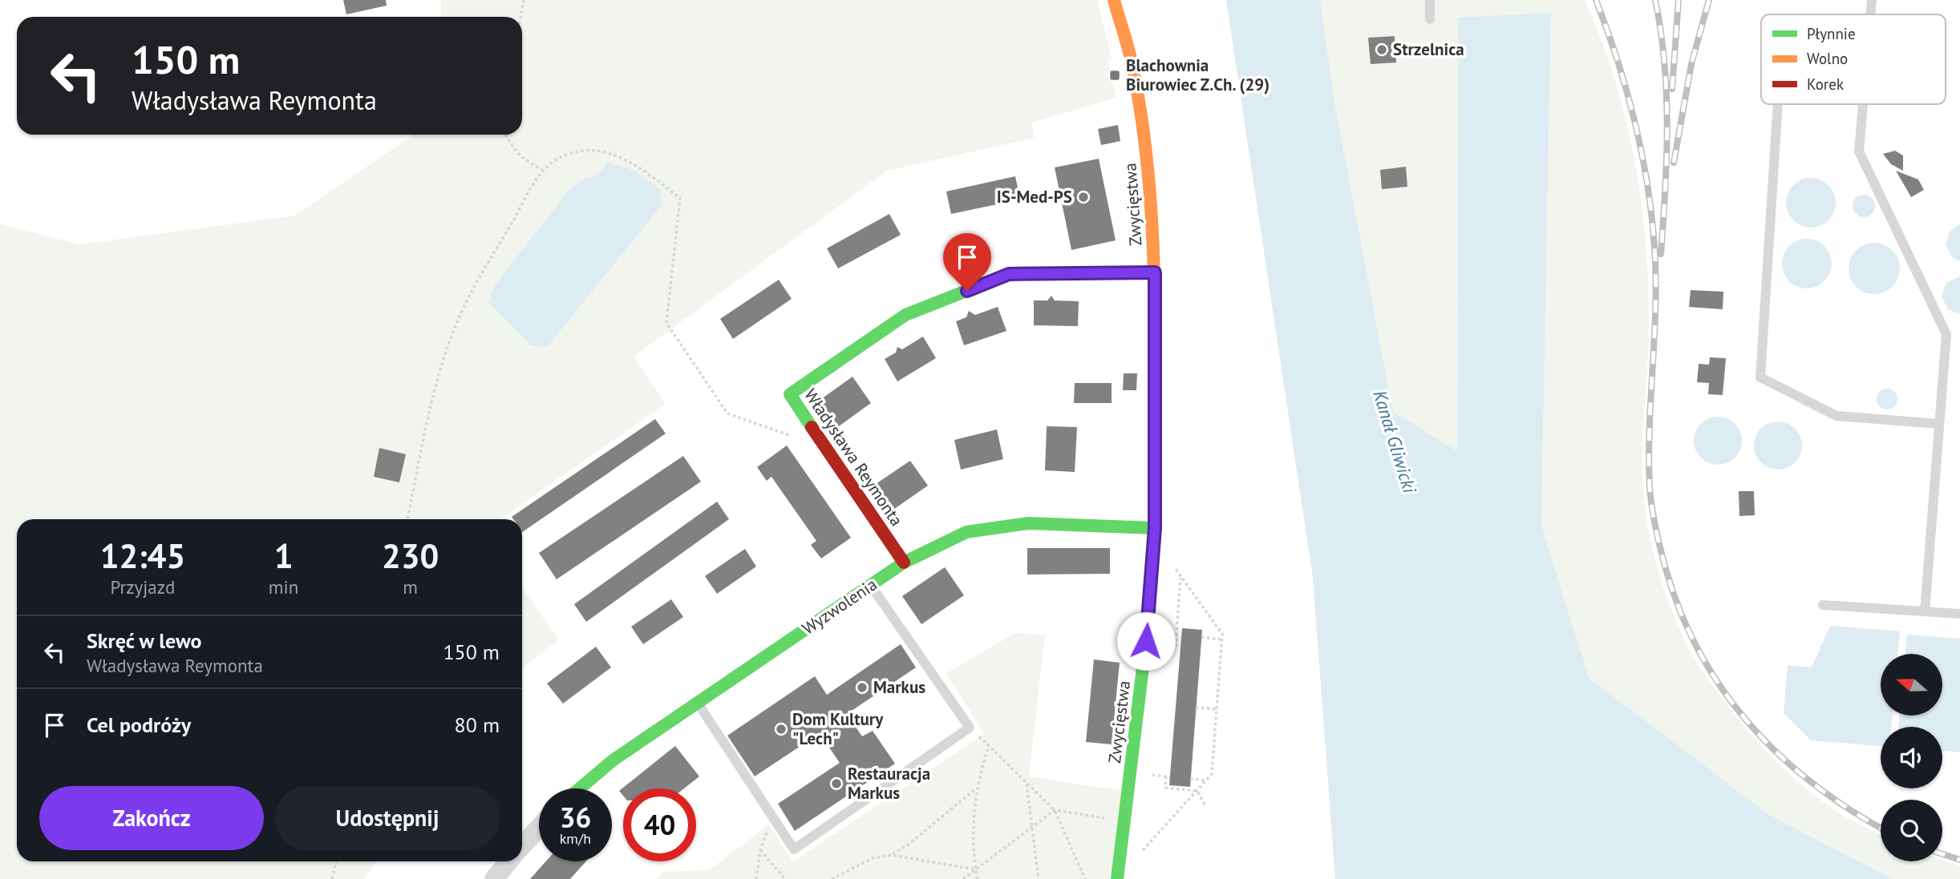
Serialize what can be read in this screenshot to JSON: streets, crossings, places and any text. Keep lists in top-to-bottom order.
{
  "streets": {
    "street": ["Zwycięstwa", "Władysława Reymonta", "Wyzwolenia"]
  },
  "crossings": [
    ["Zwycięstwa", "Władysława Reymonta"],
    ["Zwycięstwa", "Wyzwolenia"],
    ["Władysława Reymonta", "Wyzwolenia"]
  ],
  "water": ["Kanał Gliwicki"],
  "places": {
    "other": [
      "Strzelnica",
      "IS-Med-PS",
      "Markus",
      "Dom Kultury \"Lech\"",
      "Restauracja Markus"
    ],
    "transit": ["Blachownia Biurowiec Z.Ch. (29)"]
  },
  "legend": ["Płynnie", "Wolno", "Korek"],
  "north": "left",
  "page": {
    "turn": ["150 m", "Władysława Reymonta"],
    "eta": [
      "12:45",
      "Przyjazd",
      "1",
      "min",
      "230",
      "m"
    ],
    "list": [
      {
        "name": "Skręć w lewo",
        "note": "Władysława Reymonta",
        "value": "150 m"
      },
      {
        "name": "Cel podróży",
        "value": "80 m"
      }
    ],
    "buttons": ["Zakończ", "Udostępnij"],
    "speed": "36 km/h",
    "limit": "40"
  }
}
